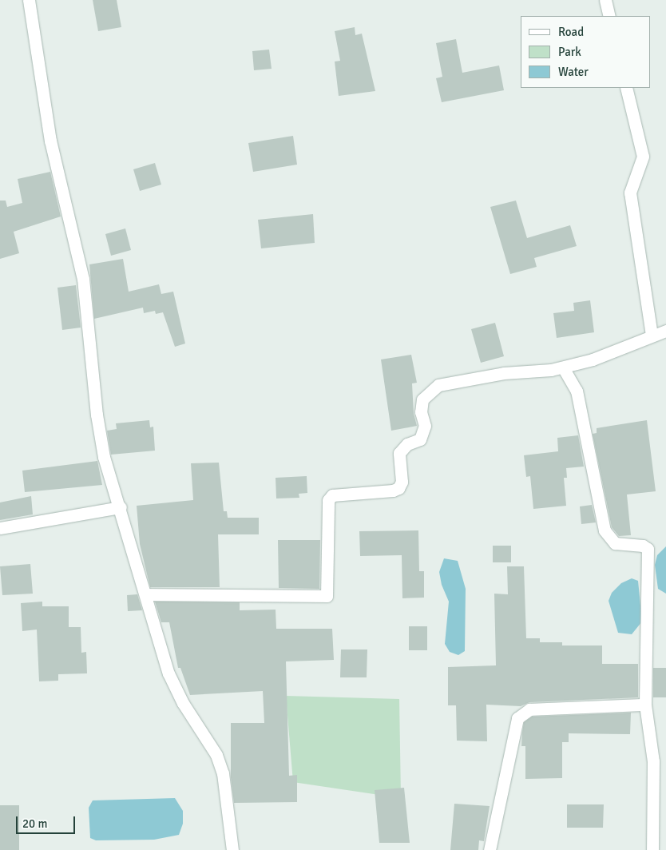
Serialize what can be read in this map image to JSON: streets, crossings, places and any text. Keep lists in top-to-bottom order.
{
  "legend": ["Road", "Park", "Water"],
  "scale_bar": "20 m"
}
